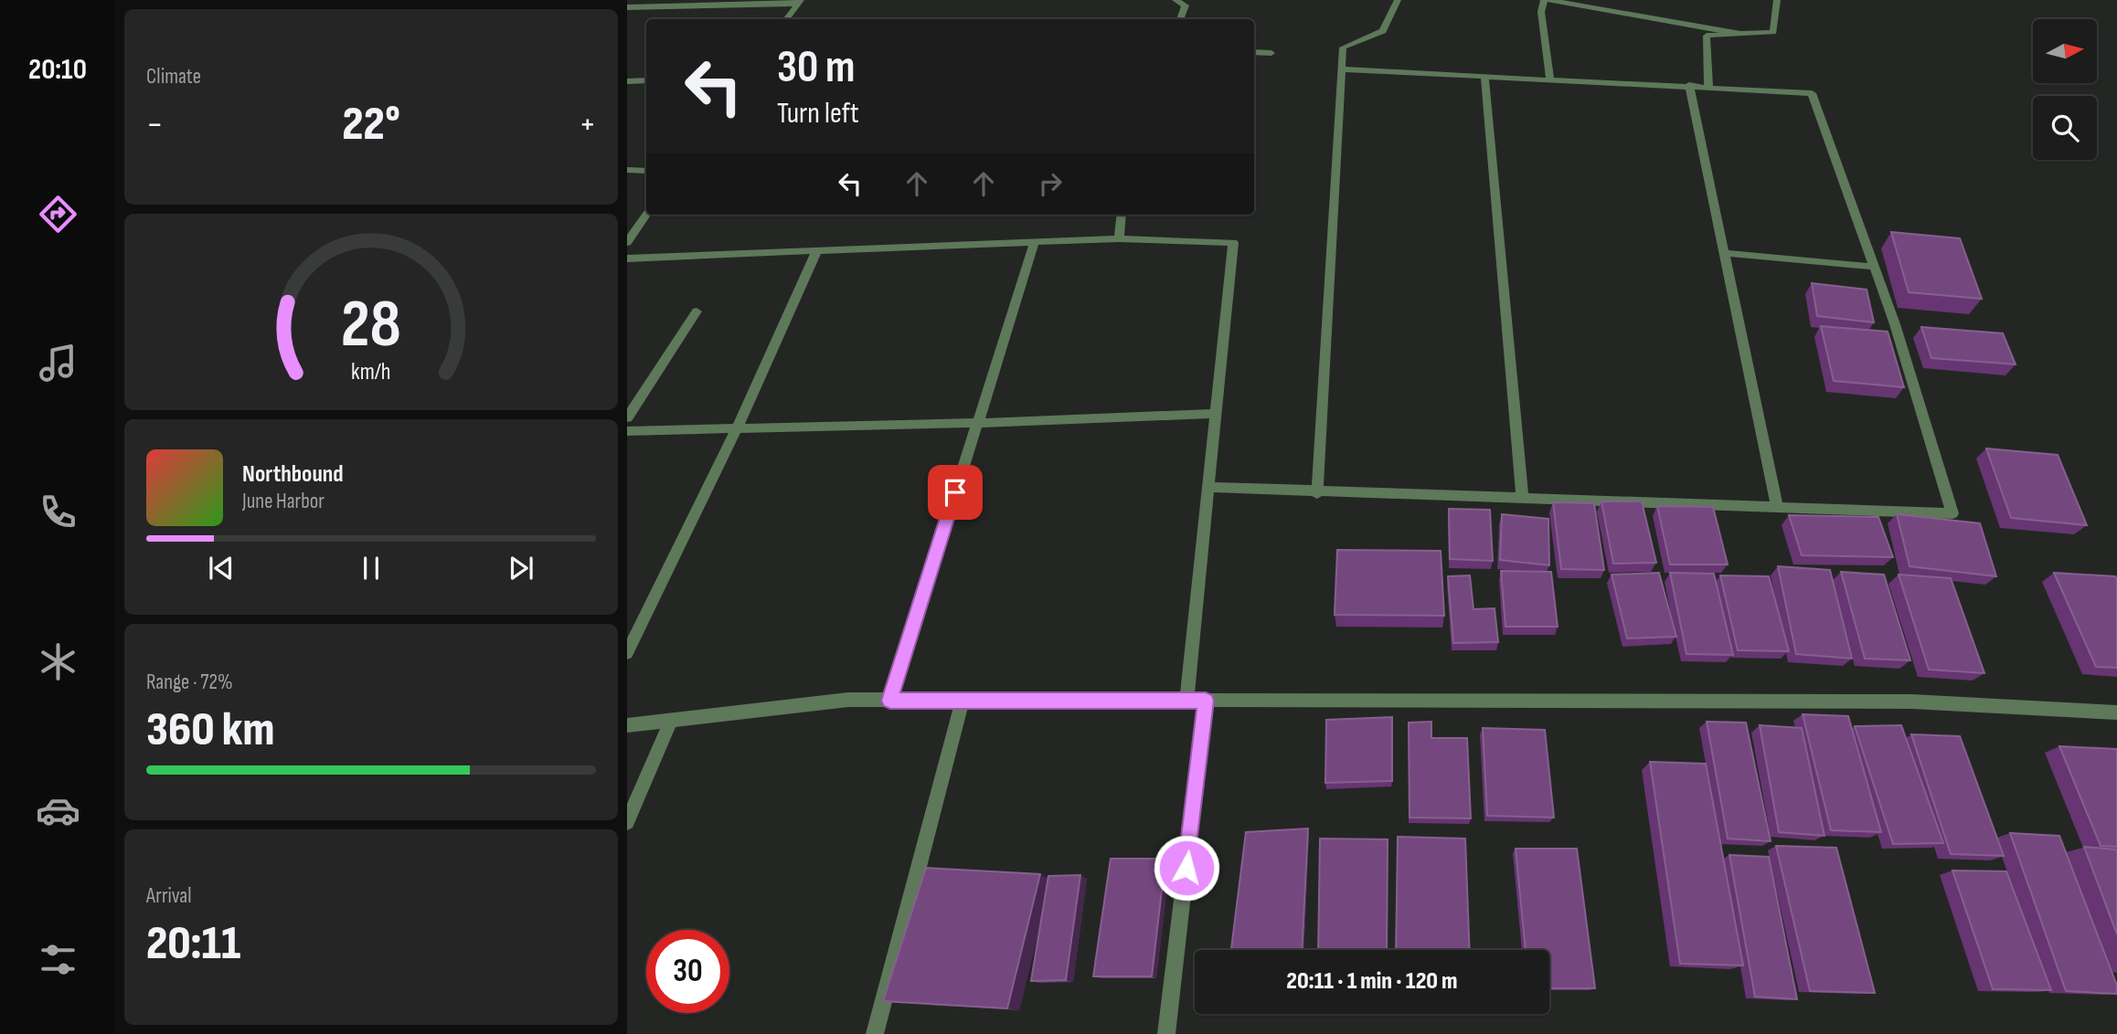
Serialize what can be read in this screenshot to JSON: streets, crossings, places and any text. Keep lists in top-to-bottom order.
{
  "north": "right",
  "page": {
    "tabs": "20:10",
    "tile": [
      "Climate",
      ["Range · 72%", "360 km"],
      ["Arrival", "20:11"]
    ],
    "turn": ["30 m", "Turn left"],
    "heat": ["−", "22°", "+"],
    "song": ["Northbound", "June Harbor"],
    "limit": "30",
    "trip": "20:11 · 1 min · 120 m",
    "gauge": ["28", "km/h"]
  }
}
